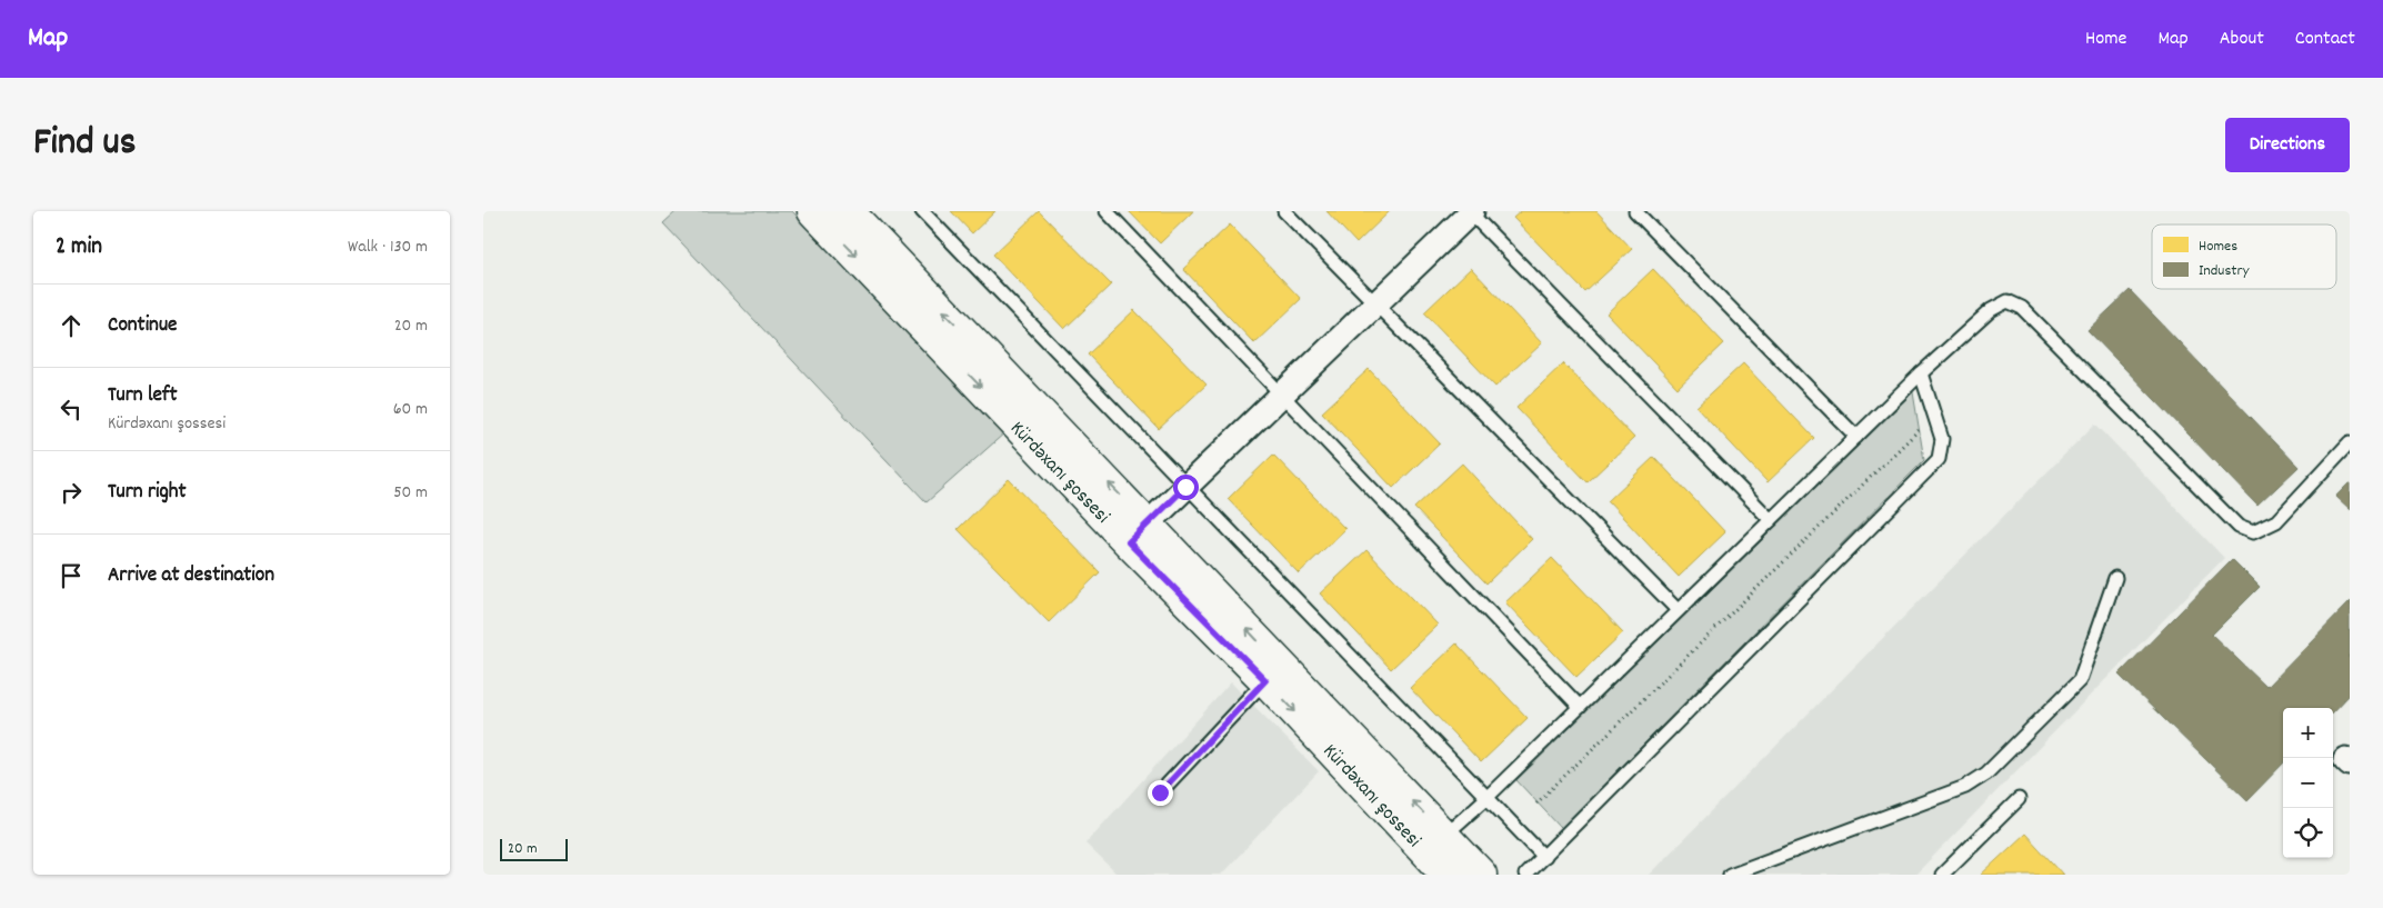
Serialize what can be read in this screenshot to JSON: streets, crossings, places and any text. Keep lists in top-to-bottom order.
{
  "streets": {
    "main road": ["Kürdəxanı şossesi"]
  },
  "legend": ["Homes", "Industry"],
  "scale_bar": "20 m",
  "page": {
    "header": "Map",
    "nav": [
      "Home",
      "Map",
      "About",
      "Contact"
    ],
    "title": "Find us",
    "buttons": "Directions",
    "heading": ["2 min", "Walk · 130 m"],
    "list": [
      ["Continue", "20 m"],
      ["Turn left", "Kürdəxanı şossesi", "60 m"],
      ["Turn right", "50 m"],
      "Arrive at destination"
    ],
    "map_buttons": ["+", "−"],
    "scale": "20 m"
  }
}
